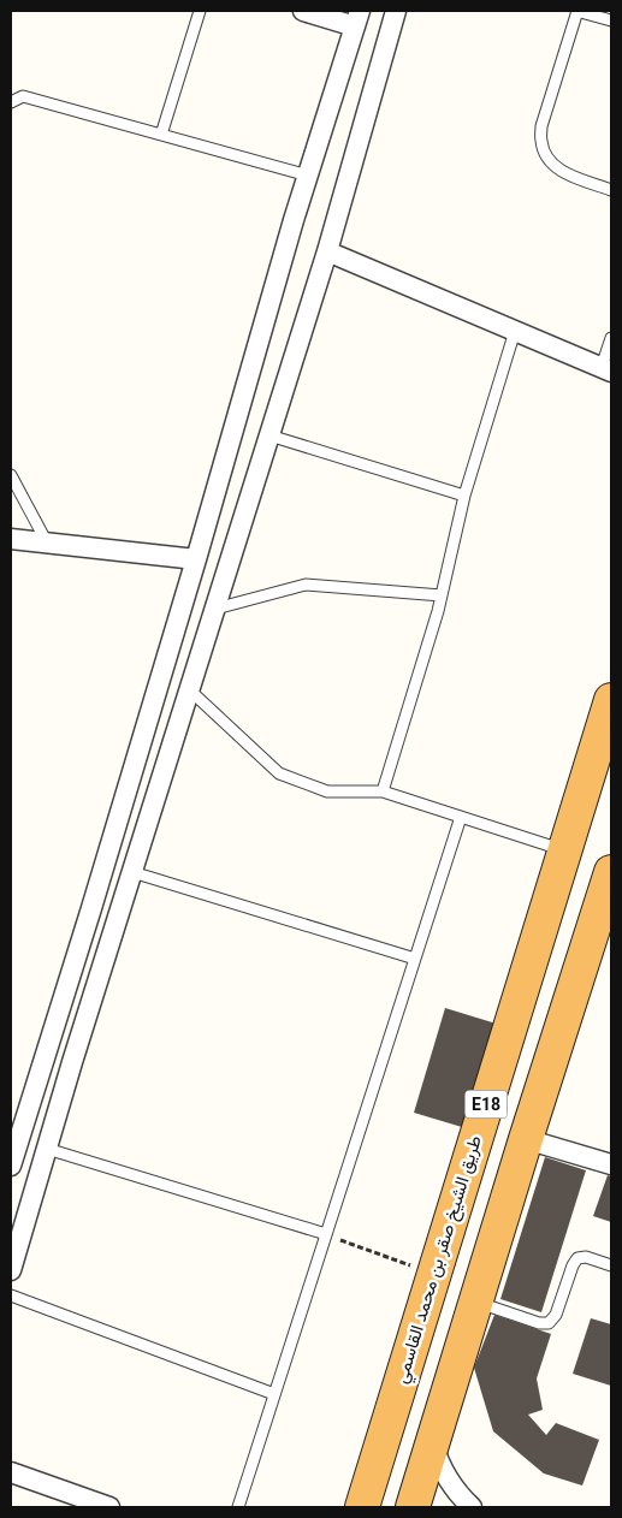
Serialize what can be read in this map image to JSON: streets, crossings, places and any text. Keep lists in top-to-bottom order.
{
  "streets": {
    "highway": ["E18", "طريق الشيخ صقر بن محمد القاسمي"]
  }
}
